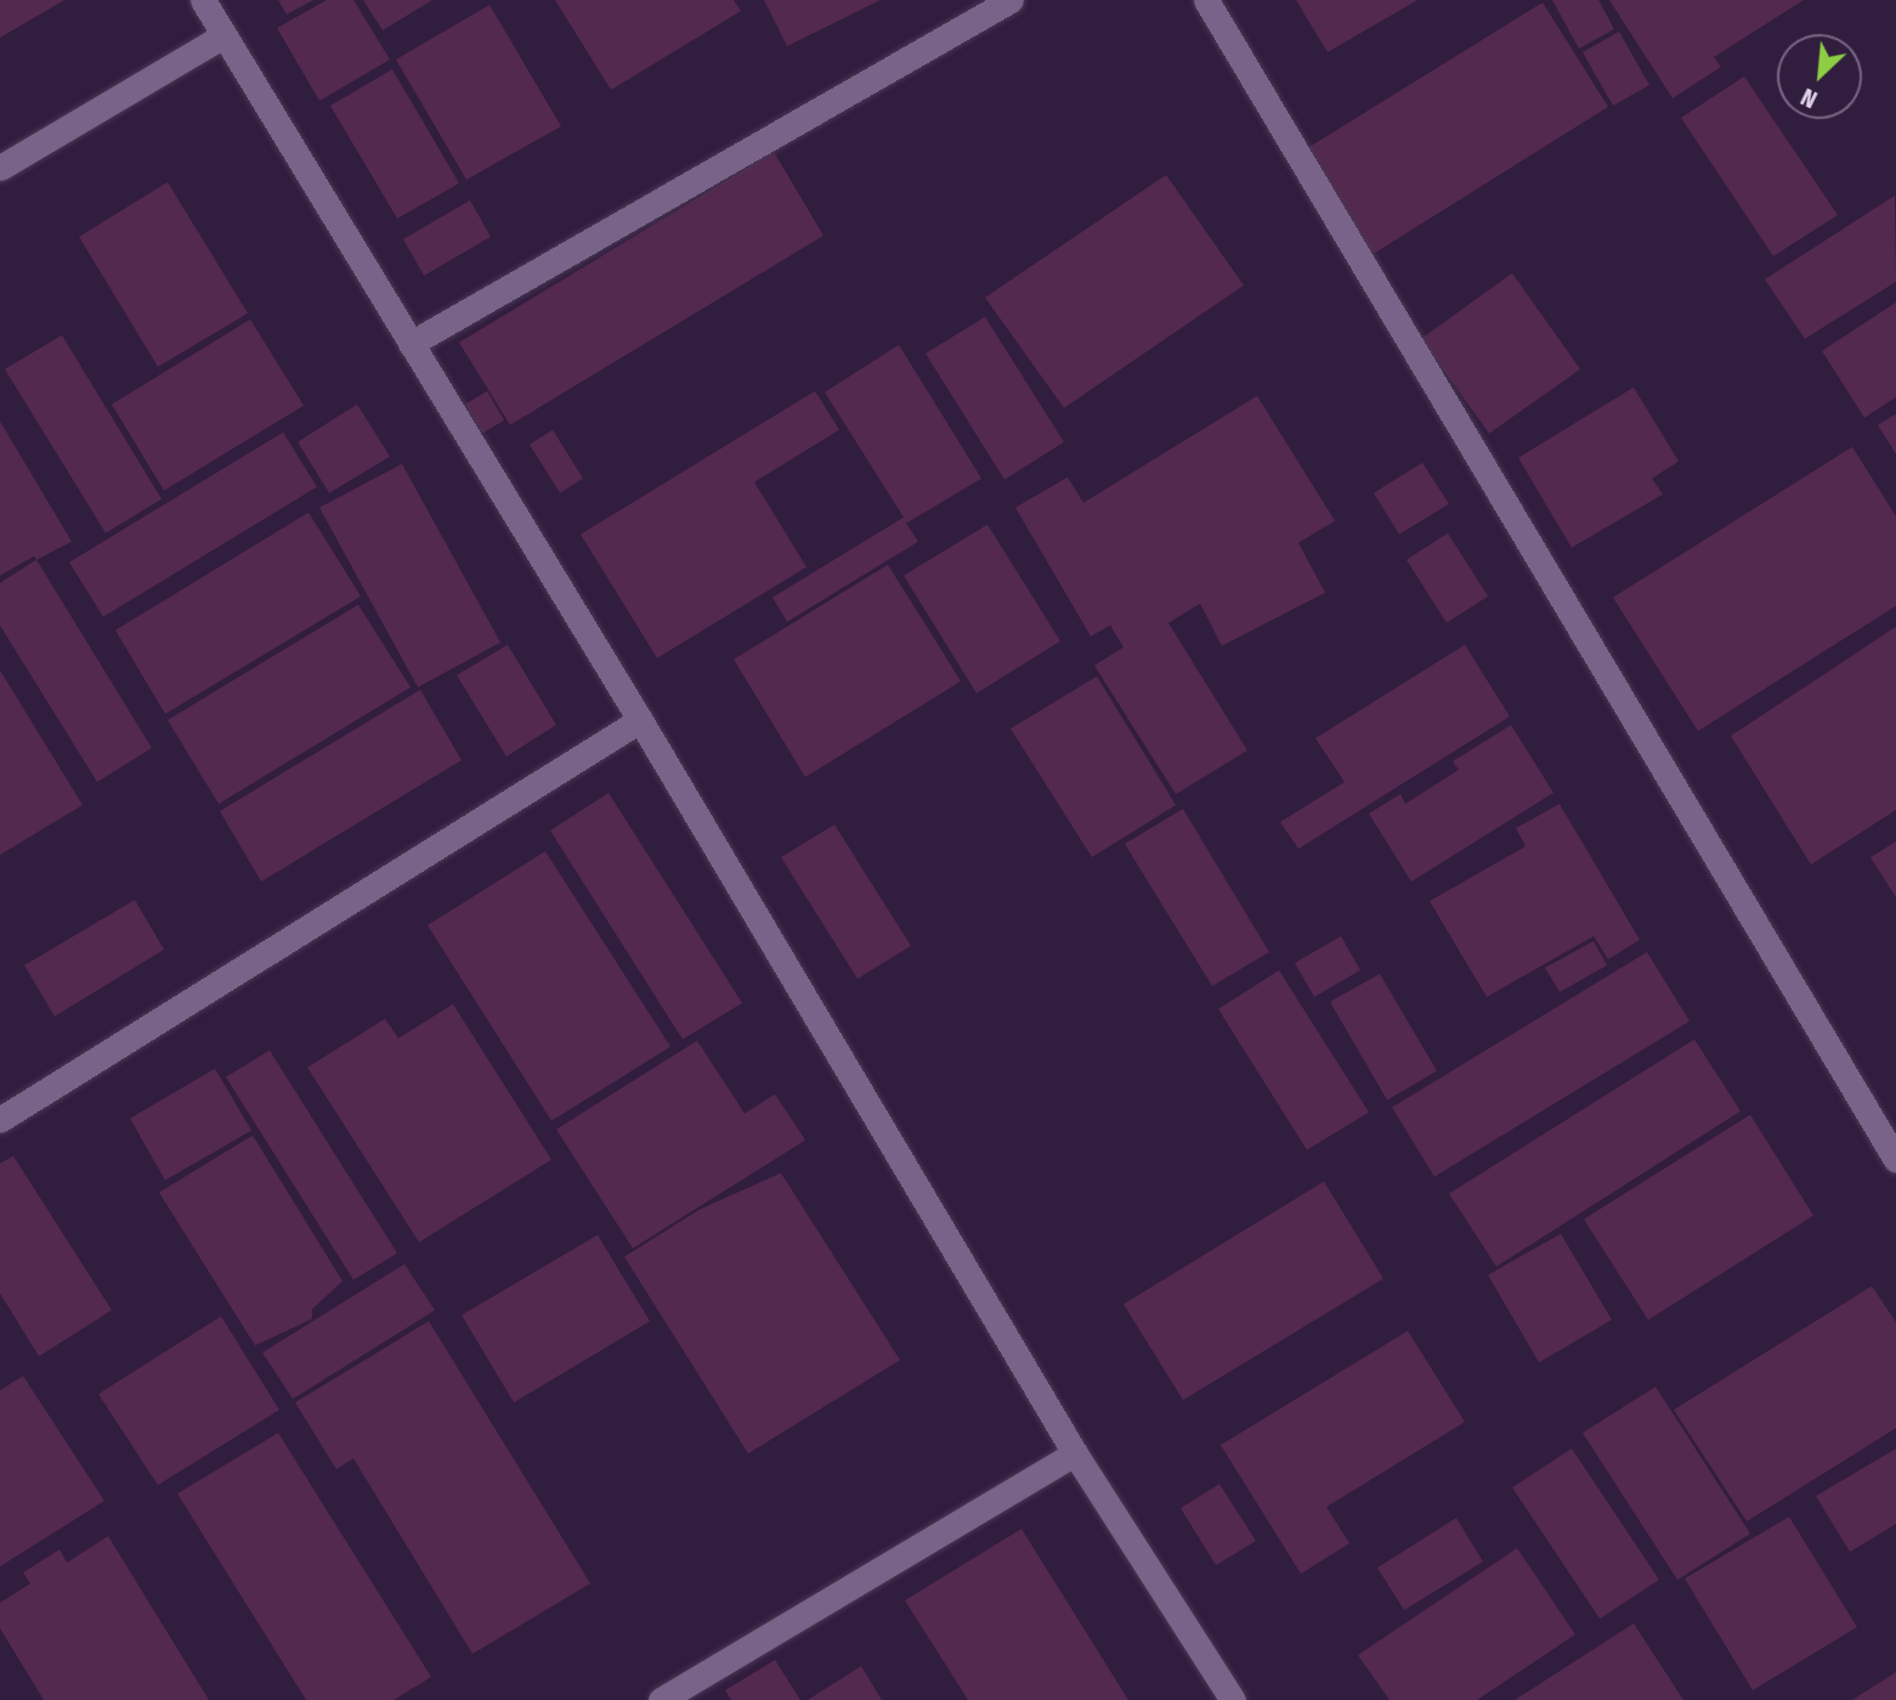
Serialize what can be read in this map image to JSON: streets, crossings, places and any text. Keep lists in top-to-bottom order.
{
  "north": "bottom left"
}
